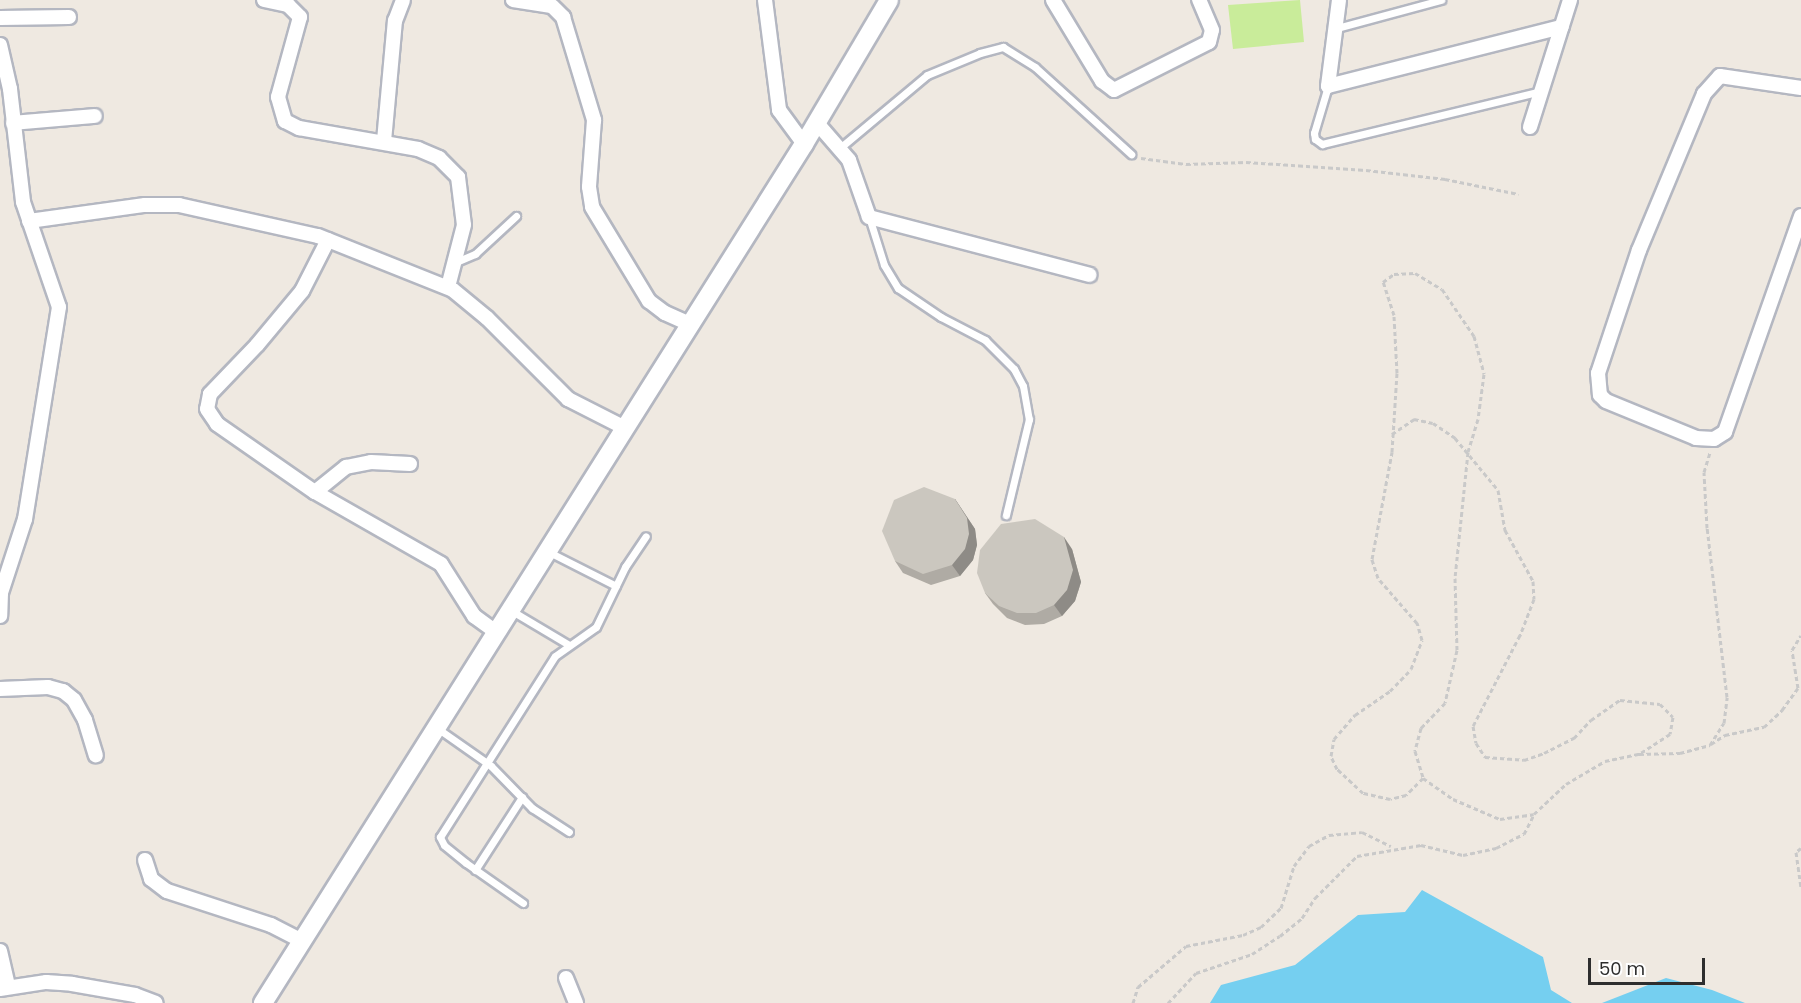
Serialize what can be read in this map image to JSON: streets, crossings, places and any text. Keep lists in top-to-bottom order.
{
  "scale_bar": "50 m"
}
